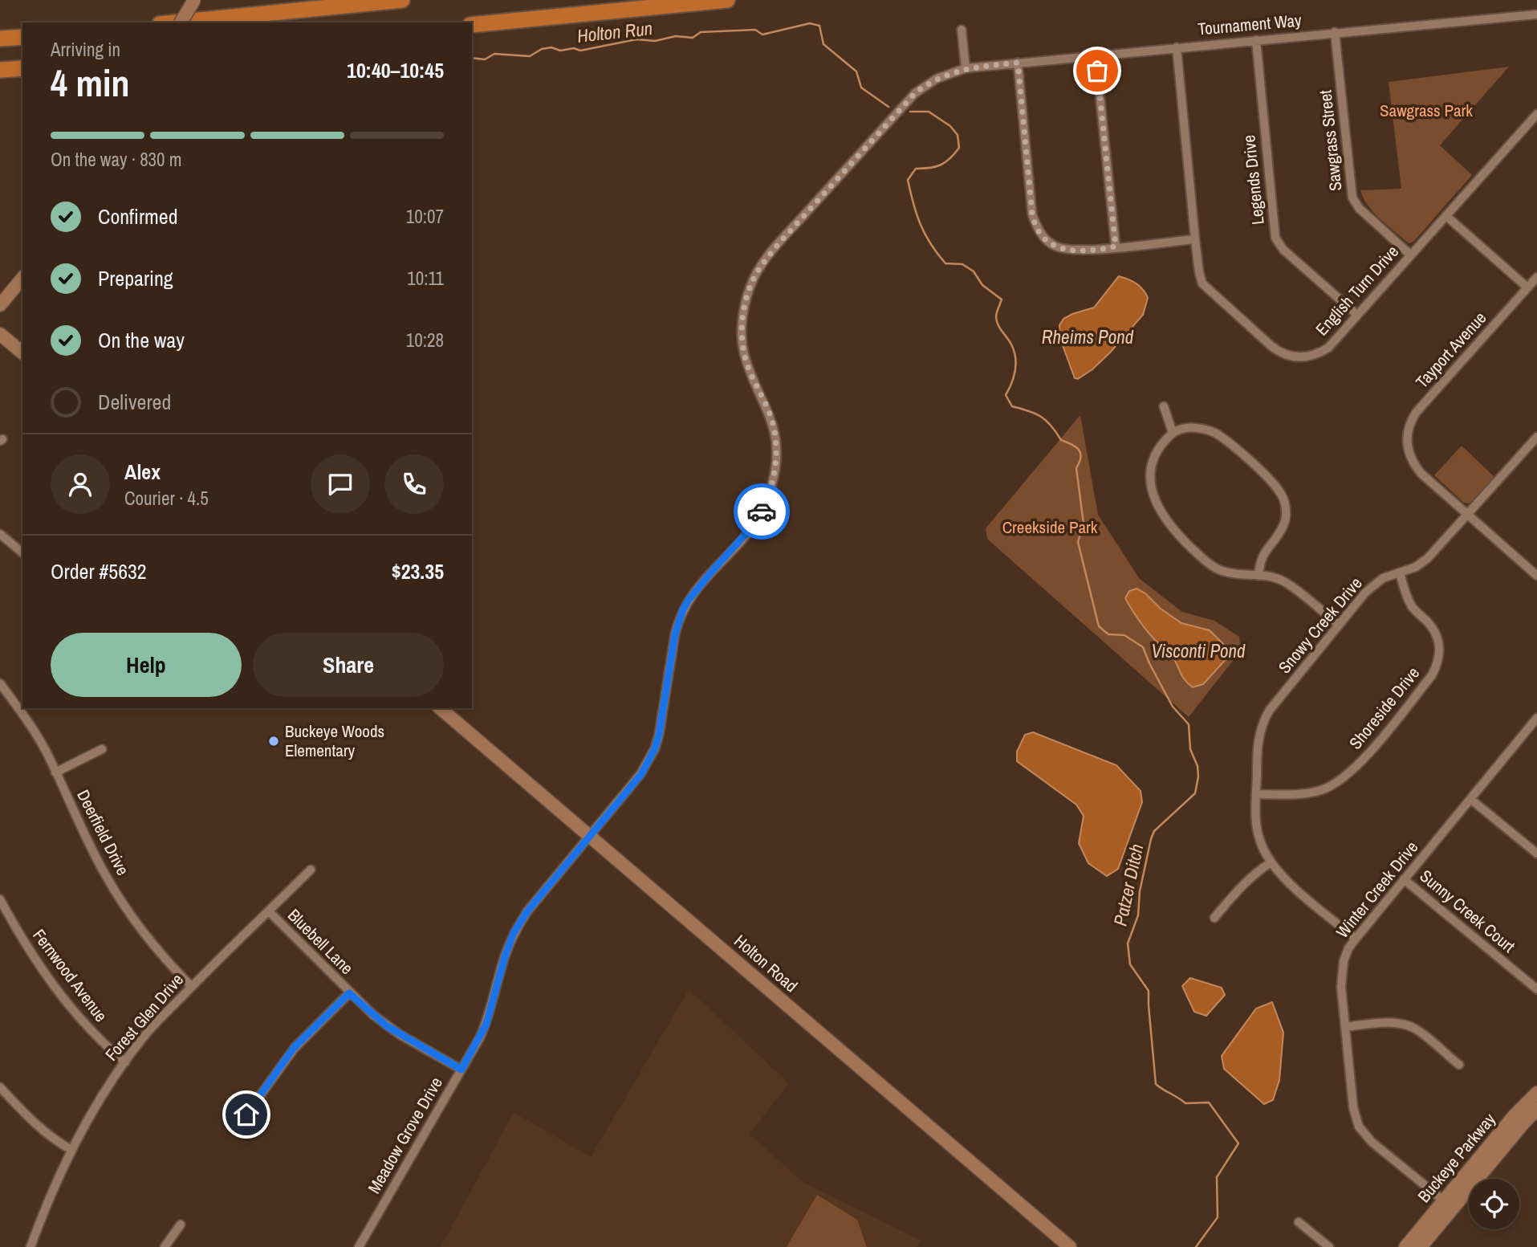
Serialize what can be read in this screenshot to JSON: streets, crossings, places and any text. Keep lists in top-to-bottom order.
{
  "streets": {
    "street": [
      "Tournament Way",
      "Sawgrass Street",
      "Legends Drive",
      "English Turn Drive",
      "Tayport Avenue",
      "Snowy Creek Drive",
      "Shoreside Drive",
      "Deerfield Drive",
      "Winter Creek Drive",
      "Sunny Creek Court",
      "Bluebell Lane",
      "Holton Road",
      "Fernwood Avenue",
      "Forest Glen Drive",
      "Meadow Grove Drive",
      "Buckeye Parkway"
    ]
  },
  "crossings": [
    ["Tournament Way", "Sawgrass Street"],
    ["Tournament Way", "Legends Drive"],
    ["Tournament Way", "English Turn Drive"],
    ["Tournament Way", "Meadow Grove Drive"],
    ["Sawgrass Street", "English Turn Drive"],
    ["Legends Drive", "English Turn Drive"],
    ["Tayport Avenue", "Snowy Creek Drive"],
    ["Snowy Creek Drive", "Shoreside Drive"],
    ["Snowy Creek Drive", "Winter Creek Drive"],
    ["Deerfield Drive", "Forest Glen Drive"],
    ["Winter Creek Drive", "Sunny Creek Court"],
    ["Winter Creek Drive", "Buckeye Parkway"],
    ["Bluebell Lane", "Forest Glen Drive"],
    ["Bluebell Lane", "Meadow Grove Drive"],
    ["Holton Road", "Meadow Grove Drive"],
    ["Fernwood Avenue", "Forest Glen Drive"]
  ],
  "water": [
    "Holton Run",
    "Rheims Pond",
    "Visconti Pond",
    "Patzer Ditch"
  ],
  "parks": ["Sawgrass Park", "Creekside Park"],
  "places": ["Buckeye Woods Elementary"],
  "page": {
    "heading": ["4 min", "Arriving in", "10:40–10:45"],
    "panel": [
      "Alex",
      "Courier · 4.5",
      "Order #5632",
      "$23.35"
    ],
    "bar": "On the way · 830 m",
    "list": [
      ["Confirmed", "10:07"],
      ["Preparing", "10:11"],
      ["On the way", "10:28"],
      "Delivered"
    ],
    "buttons": ["Help", "Share"]
  }
}
